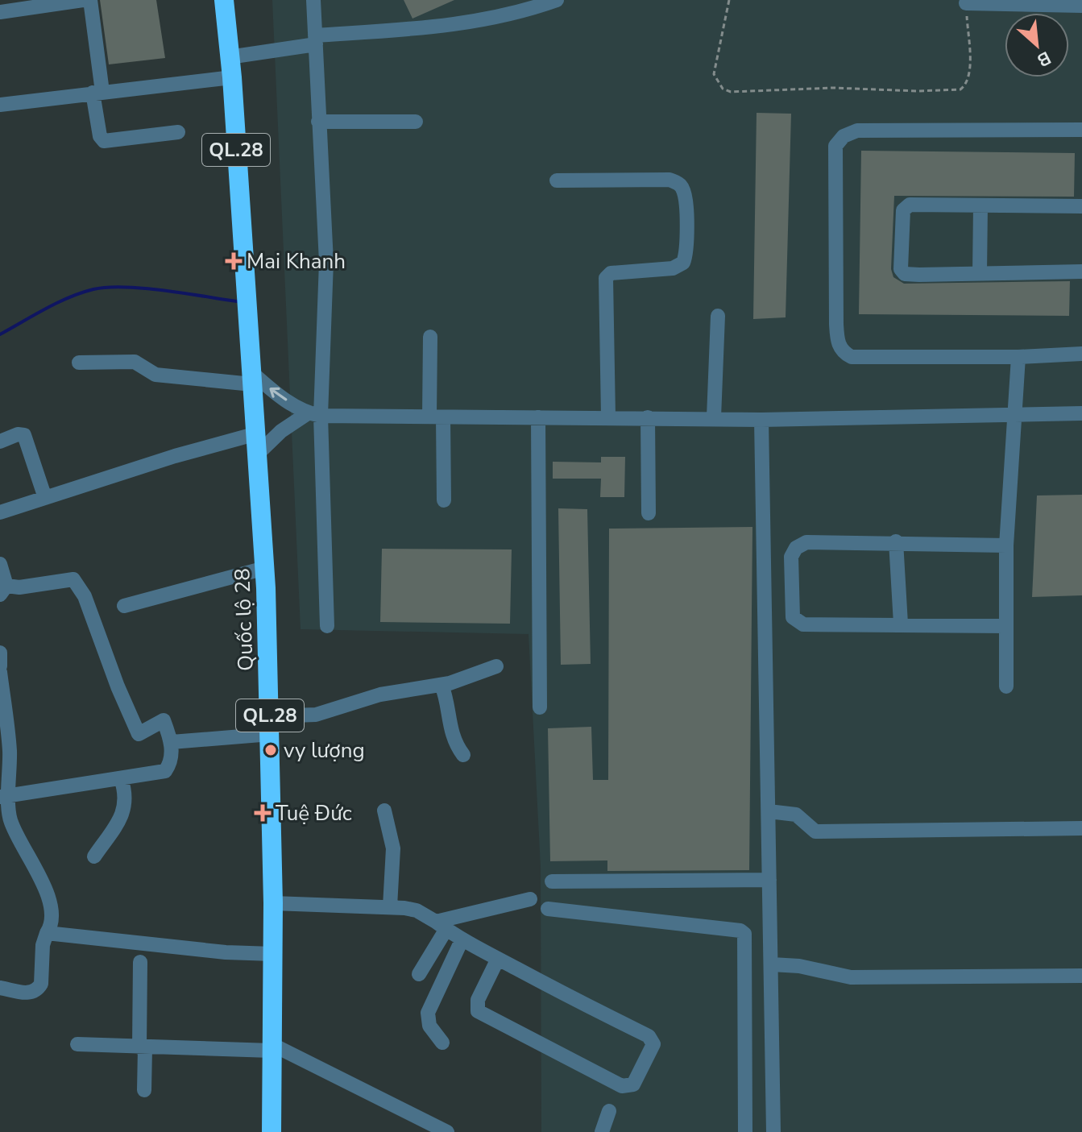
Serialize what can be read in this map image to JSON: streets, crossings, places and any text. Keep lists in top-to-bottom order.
{
  "streets": {
    "highway": ["QL.28", "Quốc lộ 28"]
  },
  "crossings": [
    ["QL.28", "Quốc lộ 28"]
  ],
  "places": {
    "health": ["Mai Khanh", "Tuệ Đức"],
    "other": ["vy lượng"]
  },
  "north": "bottom right"
}
